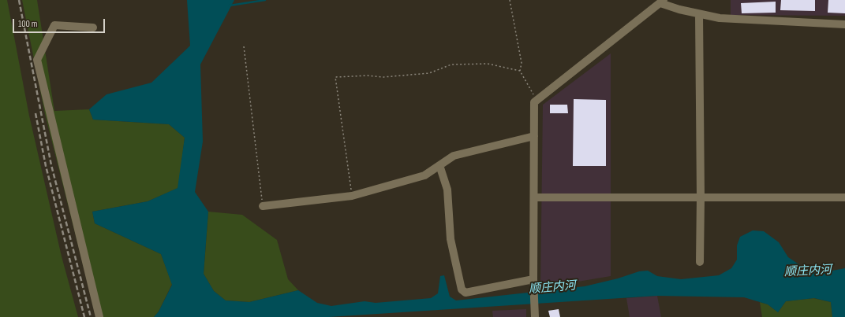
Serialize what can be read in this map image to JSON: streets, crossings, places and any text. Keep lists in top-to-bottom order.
{
  "water": ["顺庄内河"],
  "scale_bar": "100 m"
}
